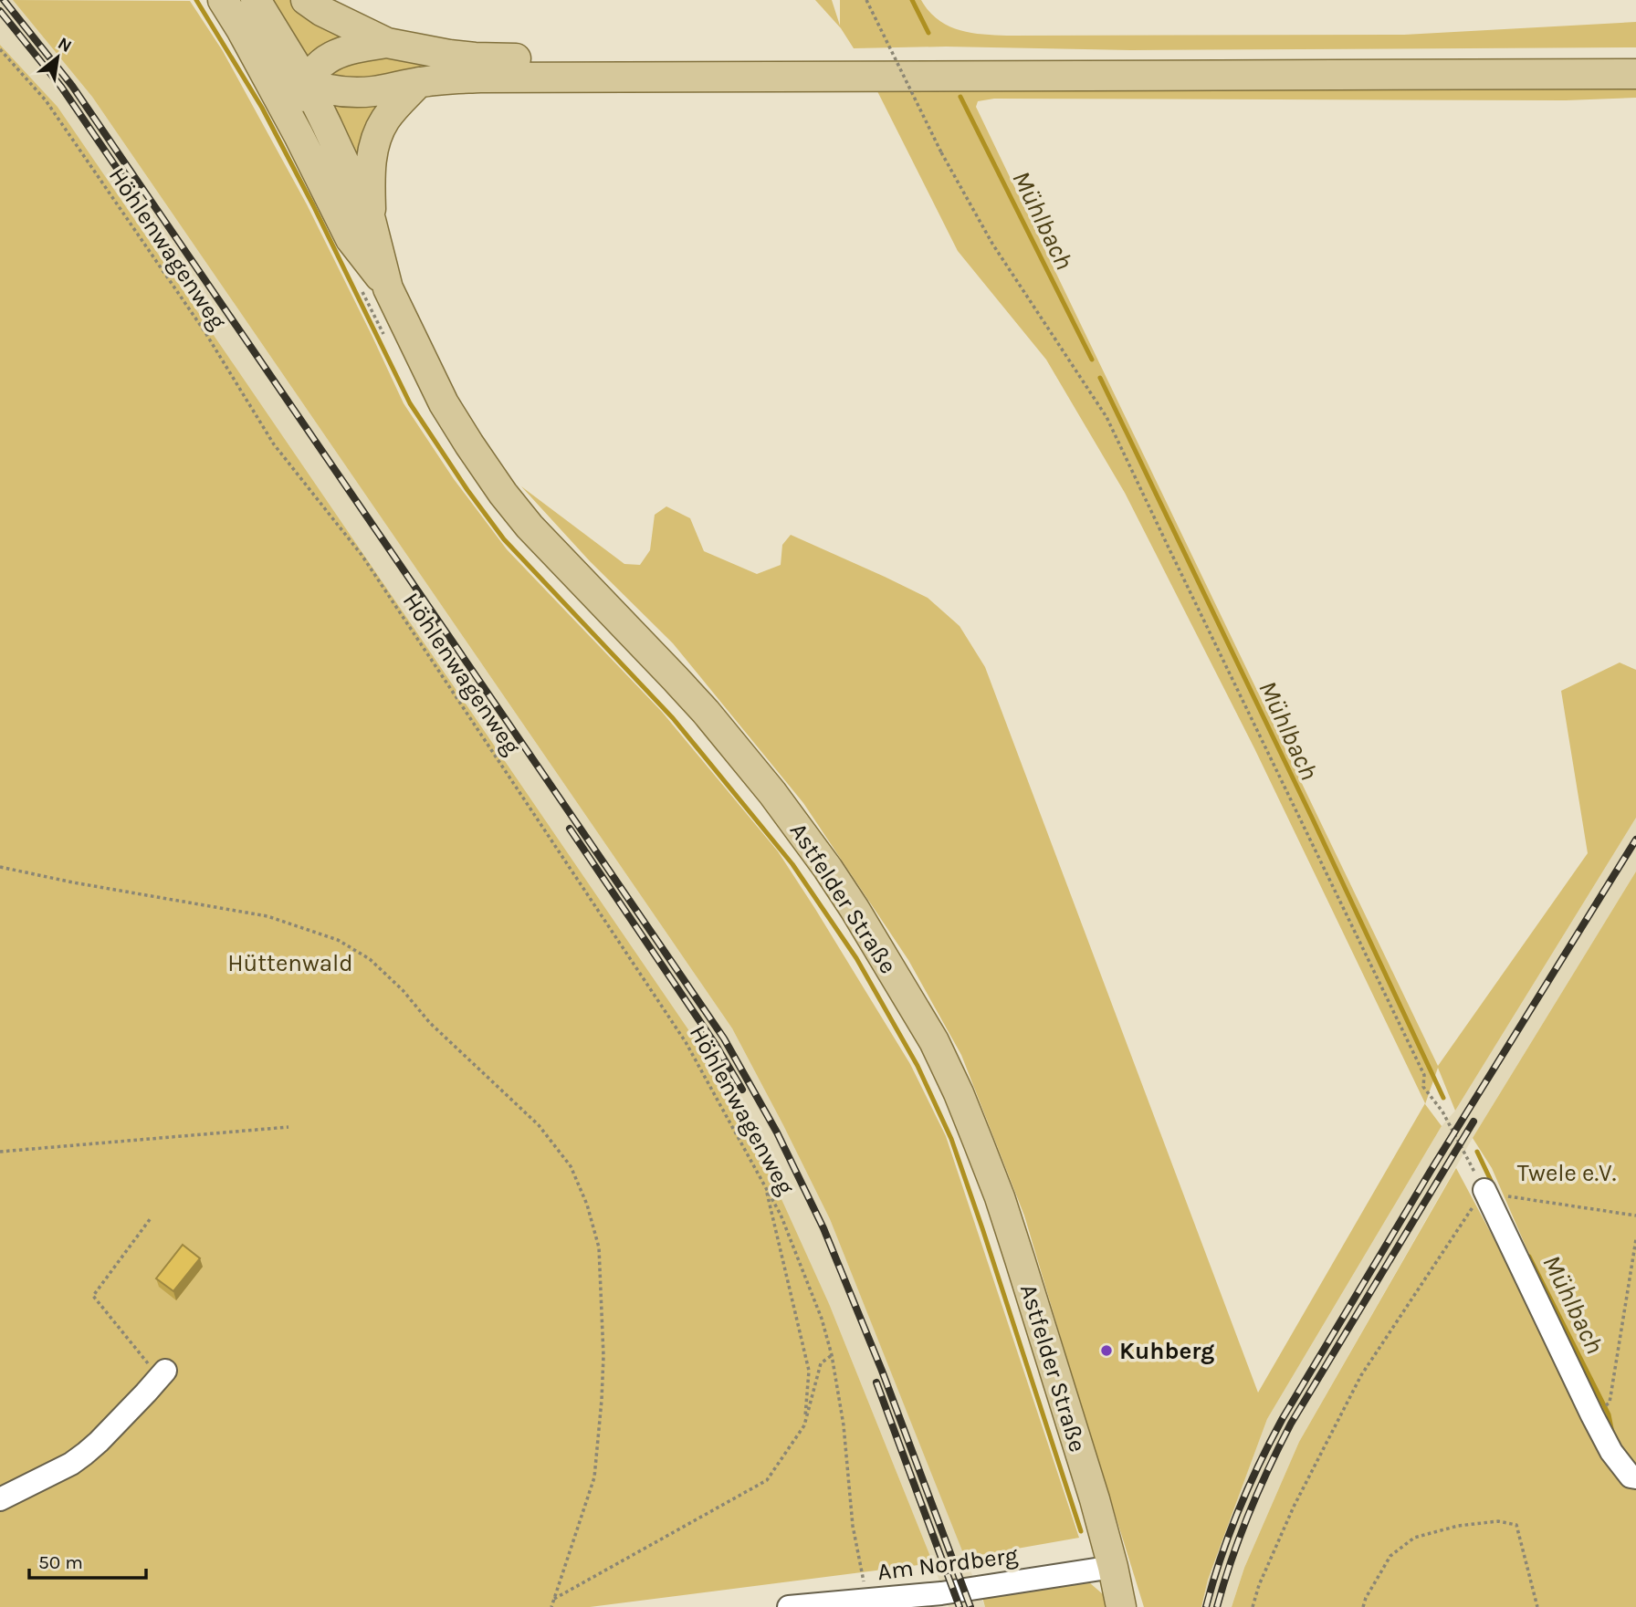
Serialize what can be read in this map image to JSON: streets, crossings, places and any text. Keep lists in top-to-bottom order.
{
  "streets": {
    "main road": ["Astfelder Straße"],
    "street": ["Am Nordberg"],
    "path": ["Höhlenwagenweg"]
  },
  "crossings": [
    ["Höhlenwagenweg", "Am Nordberg"],
    ["Astfelder Straße", "Am Nordberg"]
  ],
  "water": ["Mühlbach"],
  "parks": ["Hüttenwald", "Twele e.V."],
  "places": ["Kuhberg"],
  "scale_bar": "50 m",
  "north": "top right"
}
